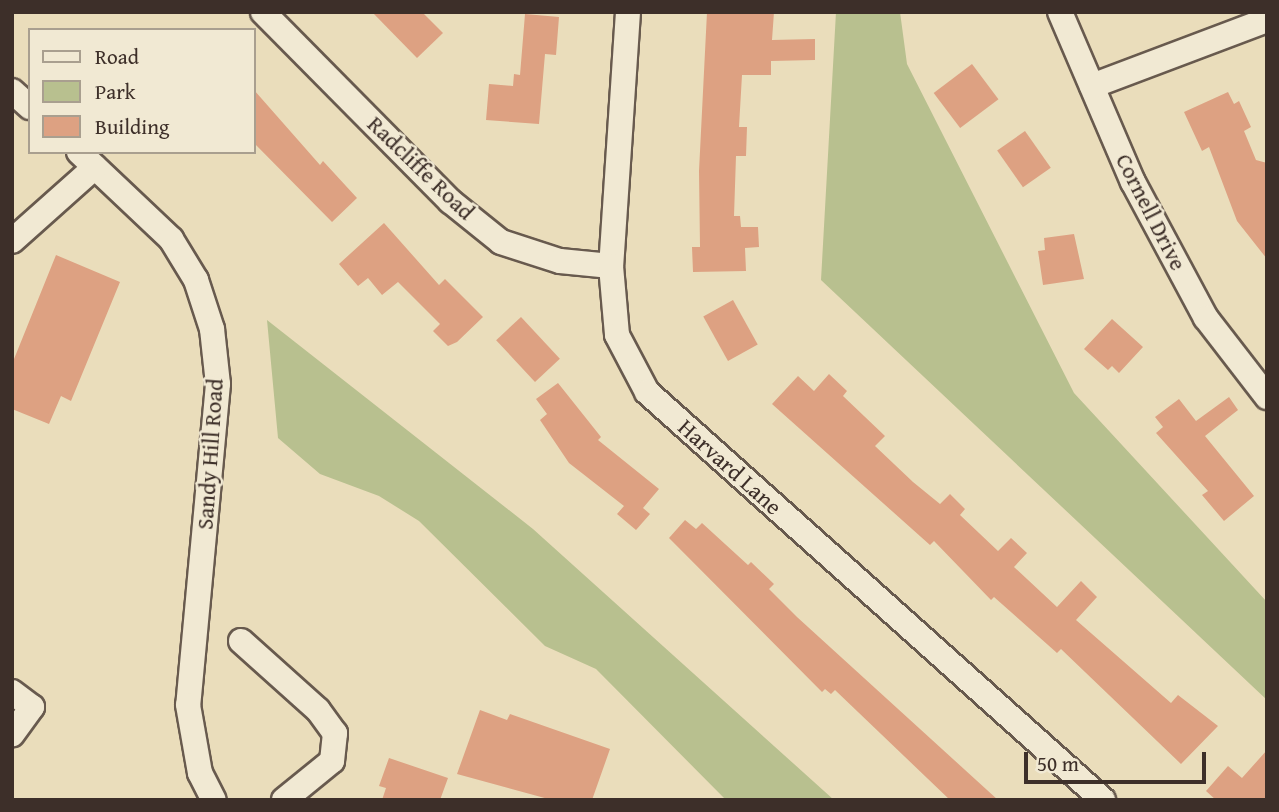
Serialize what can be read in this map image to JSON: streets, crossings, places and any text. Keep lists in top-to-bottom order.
{
  "streets": {
    "street": [
      "Radcliffe Road",
      "Cornell Drive",
      "Sandy Hill Road",
      "Harvard Lane"
    ]
  },
  "crossings": [
    ["Radcliffe Road", "Harvard Lane"]
  ],
  "legend": ["Road", "Park", "Building"],
  "scale_bar": "50 m"
}
